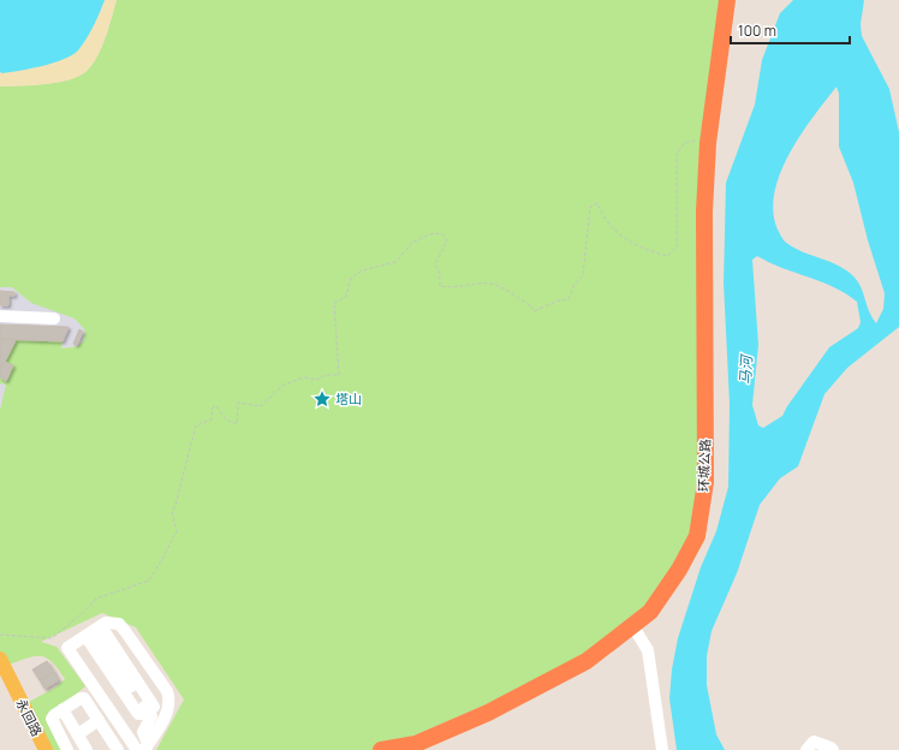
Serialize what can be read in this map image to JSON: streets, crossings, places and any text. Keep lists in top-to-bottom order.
{
  "streets": {
    "highway": ["环城公路"],
    "main road": ["永回路"]
  },
  "water": ["马河"],
  "places": {
    "place": ["塔山"]
  },
  "scale_bar": "100 m"
}
